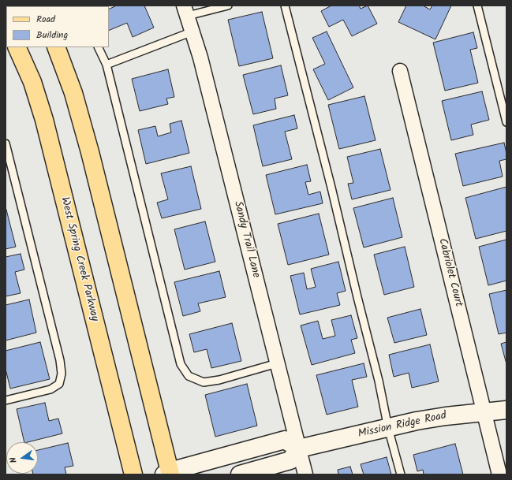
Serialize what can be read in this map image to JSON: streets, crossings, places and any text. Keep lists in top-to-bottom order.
{
  "streets": {
    "main road": ["West Spring Creek Parkway"],
    "street": ["Sandy Trail Lane", "Cabriolet Court", "Mission Ridge Road"]
  },
  "crossings": [
    ["Sandy Trail Lane", "Mission Ridge Road"],
    ["Cabriolet Court", "Mission Ridge Road"]
  ],
  "legend": ["Road", "Building"],
  "north": "left"
}
